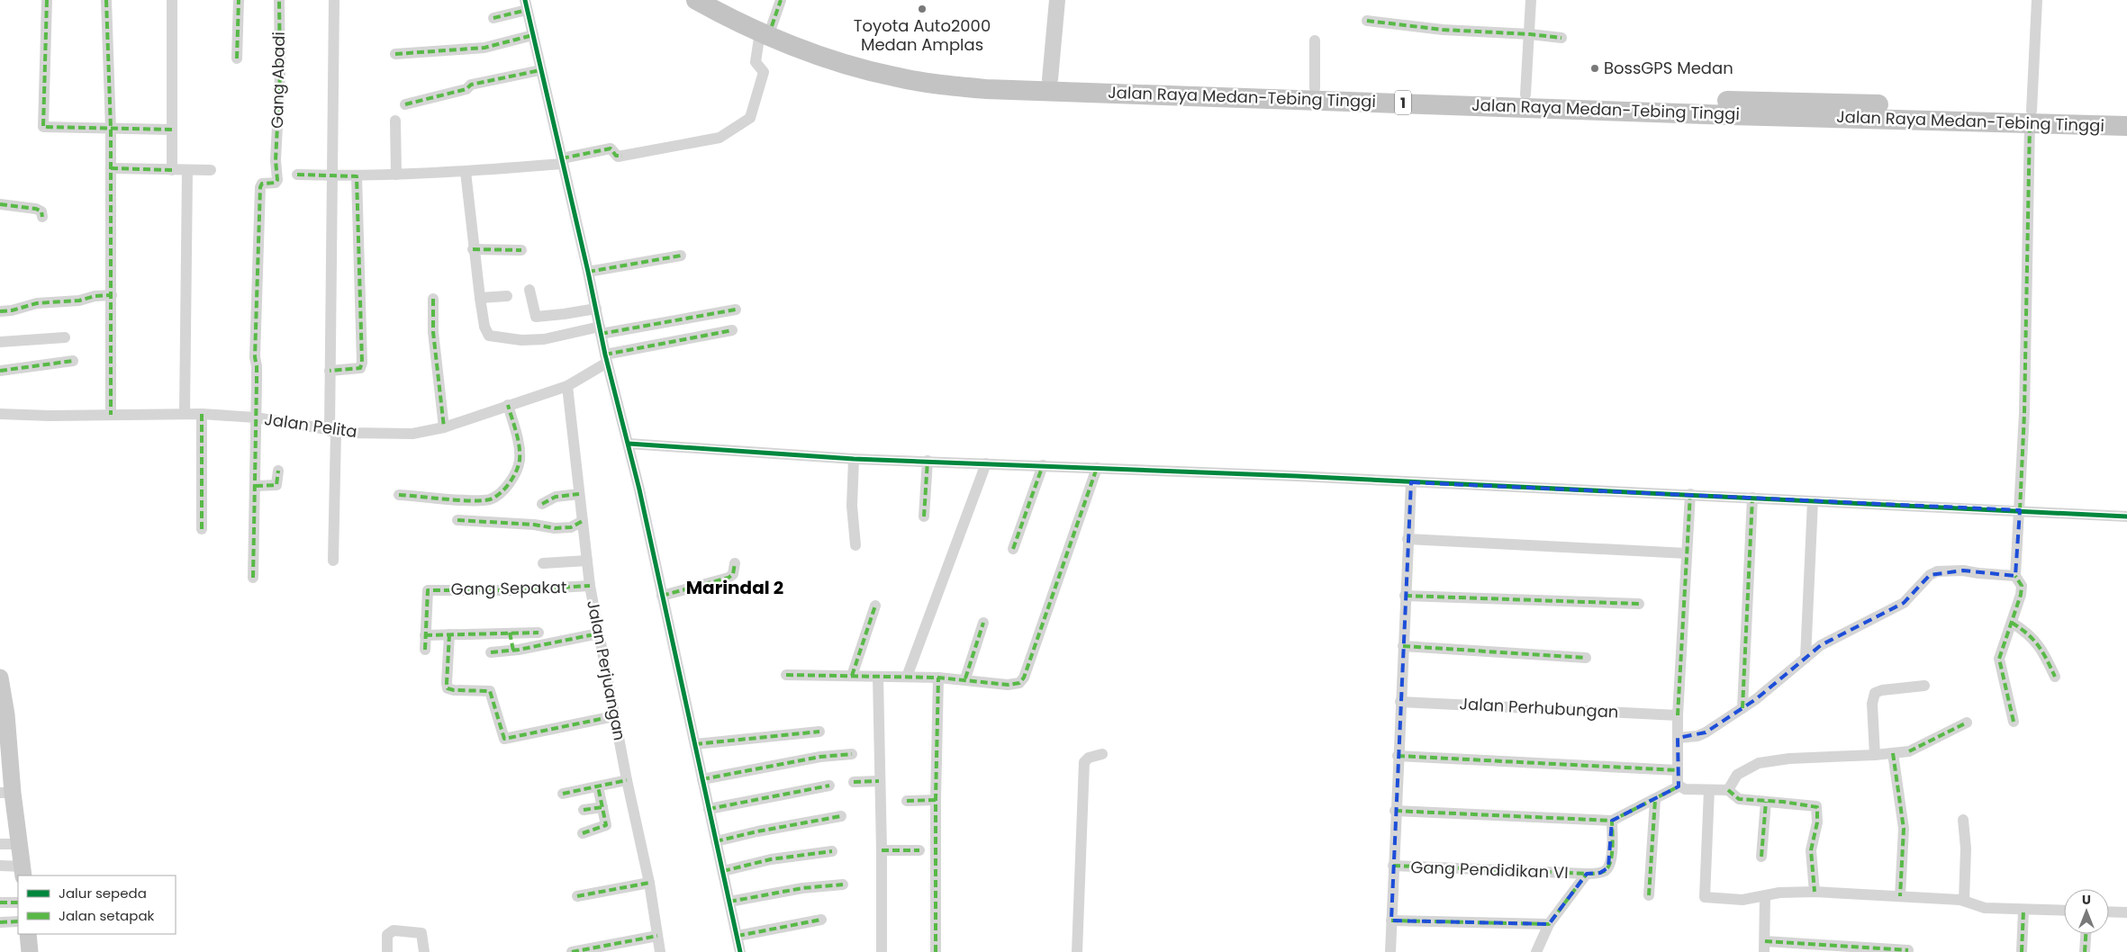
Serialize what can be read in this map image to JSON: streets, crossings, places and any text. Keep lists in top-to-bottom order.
{
  "streets": {
    "highway": ["Jalan Raya Medan-Tebing Tinggi", "1"],
    "street": [
      "Gang Abadi",
      "Jalan Pelita",
      "Gang Sepakat",
      "Jalan Perjuangan",
      "Jalan Perhubungan",
      "Gang Pendidikan VI"
    ]
  },
  "crossings": [
    ["Gang Abadi", "Jalan Pelita"],
    ["Jalan Pelita", "Jalan Perjuangan"],
    ["Gang Sepakat", "Jalan Perjuangan"]
  ],
  "districts": ["Marindal 2"],
  "places": ["Toyota Auto2000 Medan Amplas", "BossGPS Medan"],
  "legend": ["Jalur sepeda", "Jalan setapak"],
  "north": "top"
}
